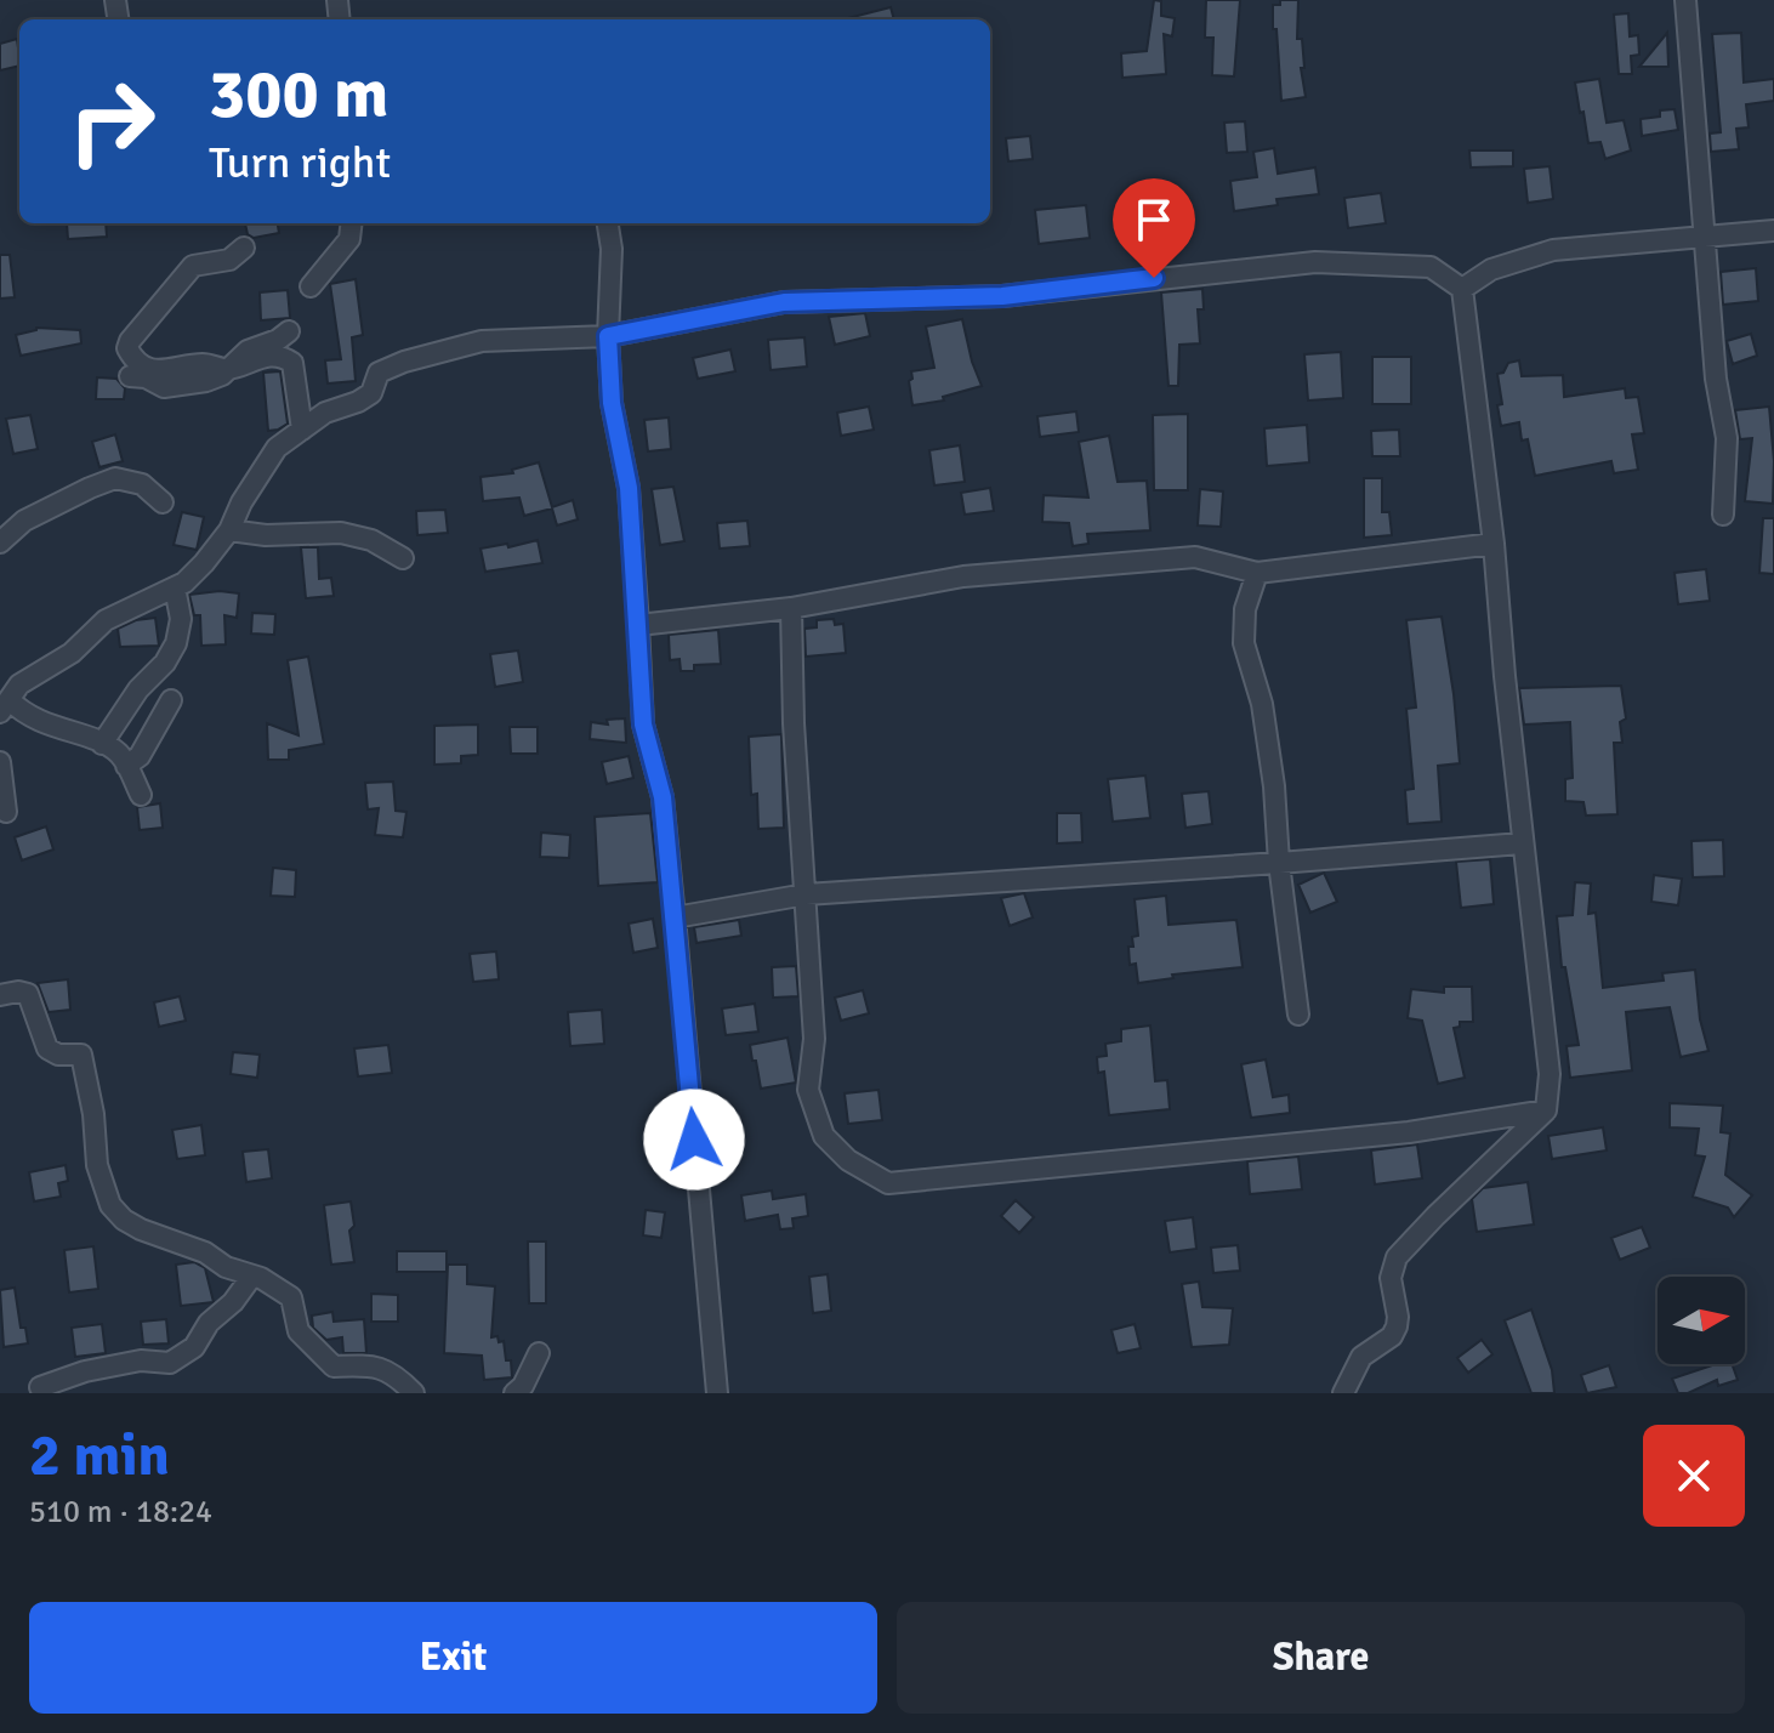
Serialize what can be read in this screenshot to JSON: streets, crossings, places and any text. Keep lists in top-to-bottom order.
{
  "north": "right",
  "page": {
    "turn": ["300 m", "Turn right"],
    "heading": ["2 min", "510 m · 18:24"],
    "buttons": ["Exit", "Share"]
  }
}
